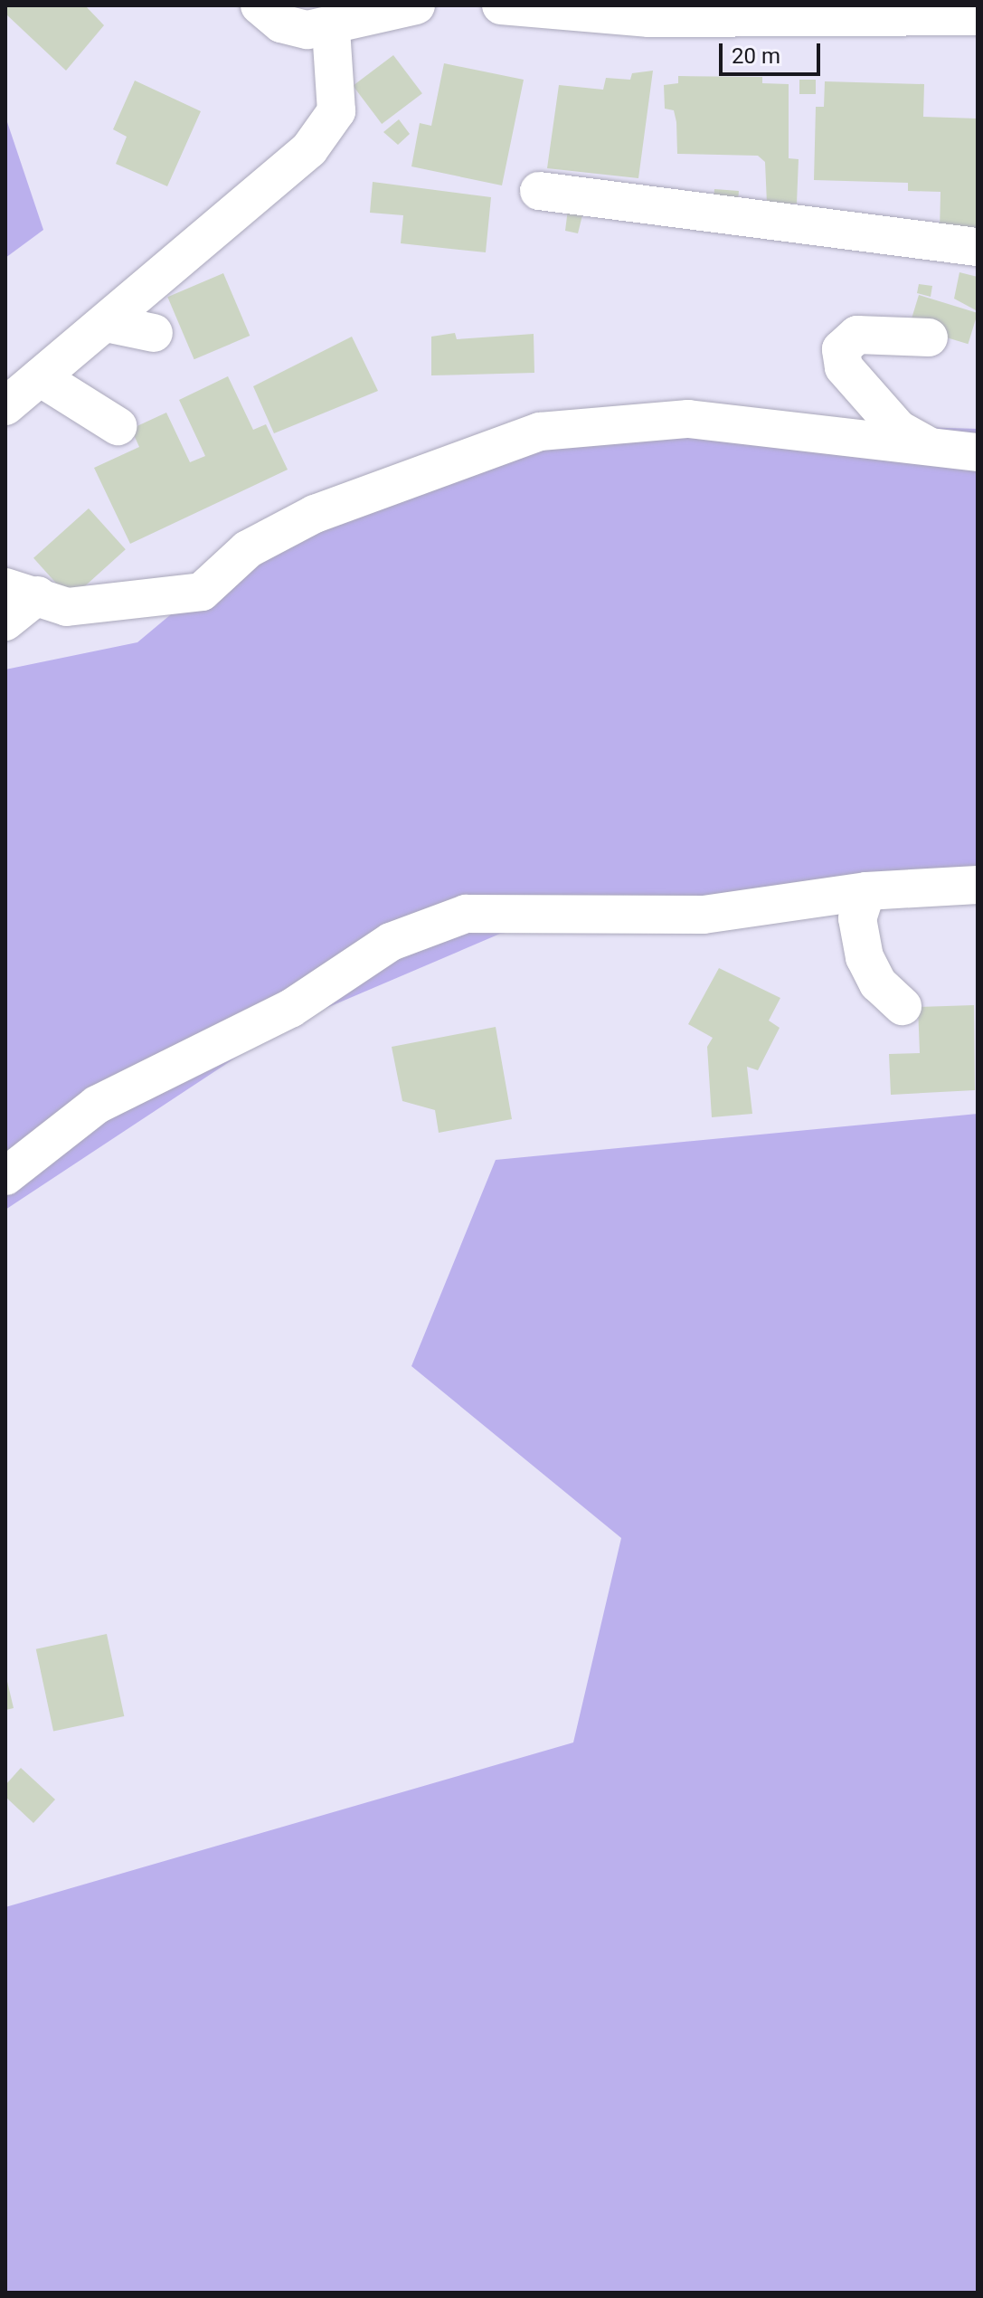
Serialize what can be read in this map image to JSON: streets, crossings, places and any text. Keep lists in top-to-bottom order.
{
  "scale_bar": "20 m"
}
